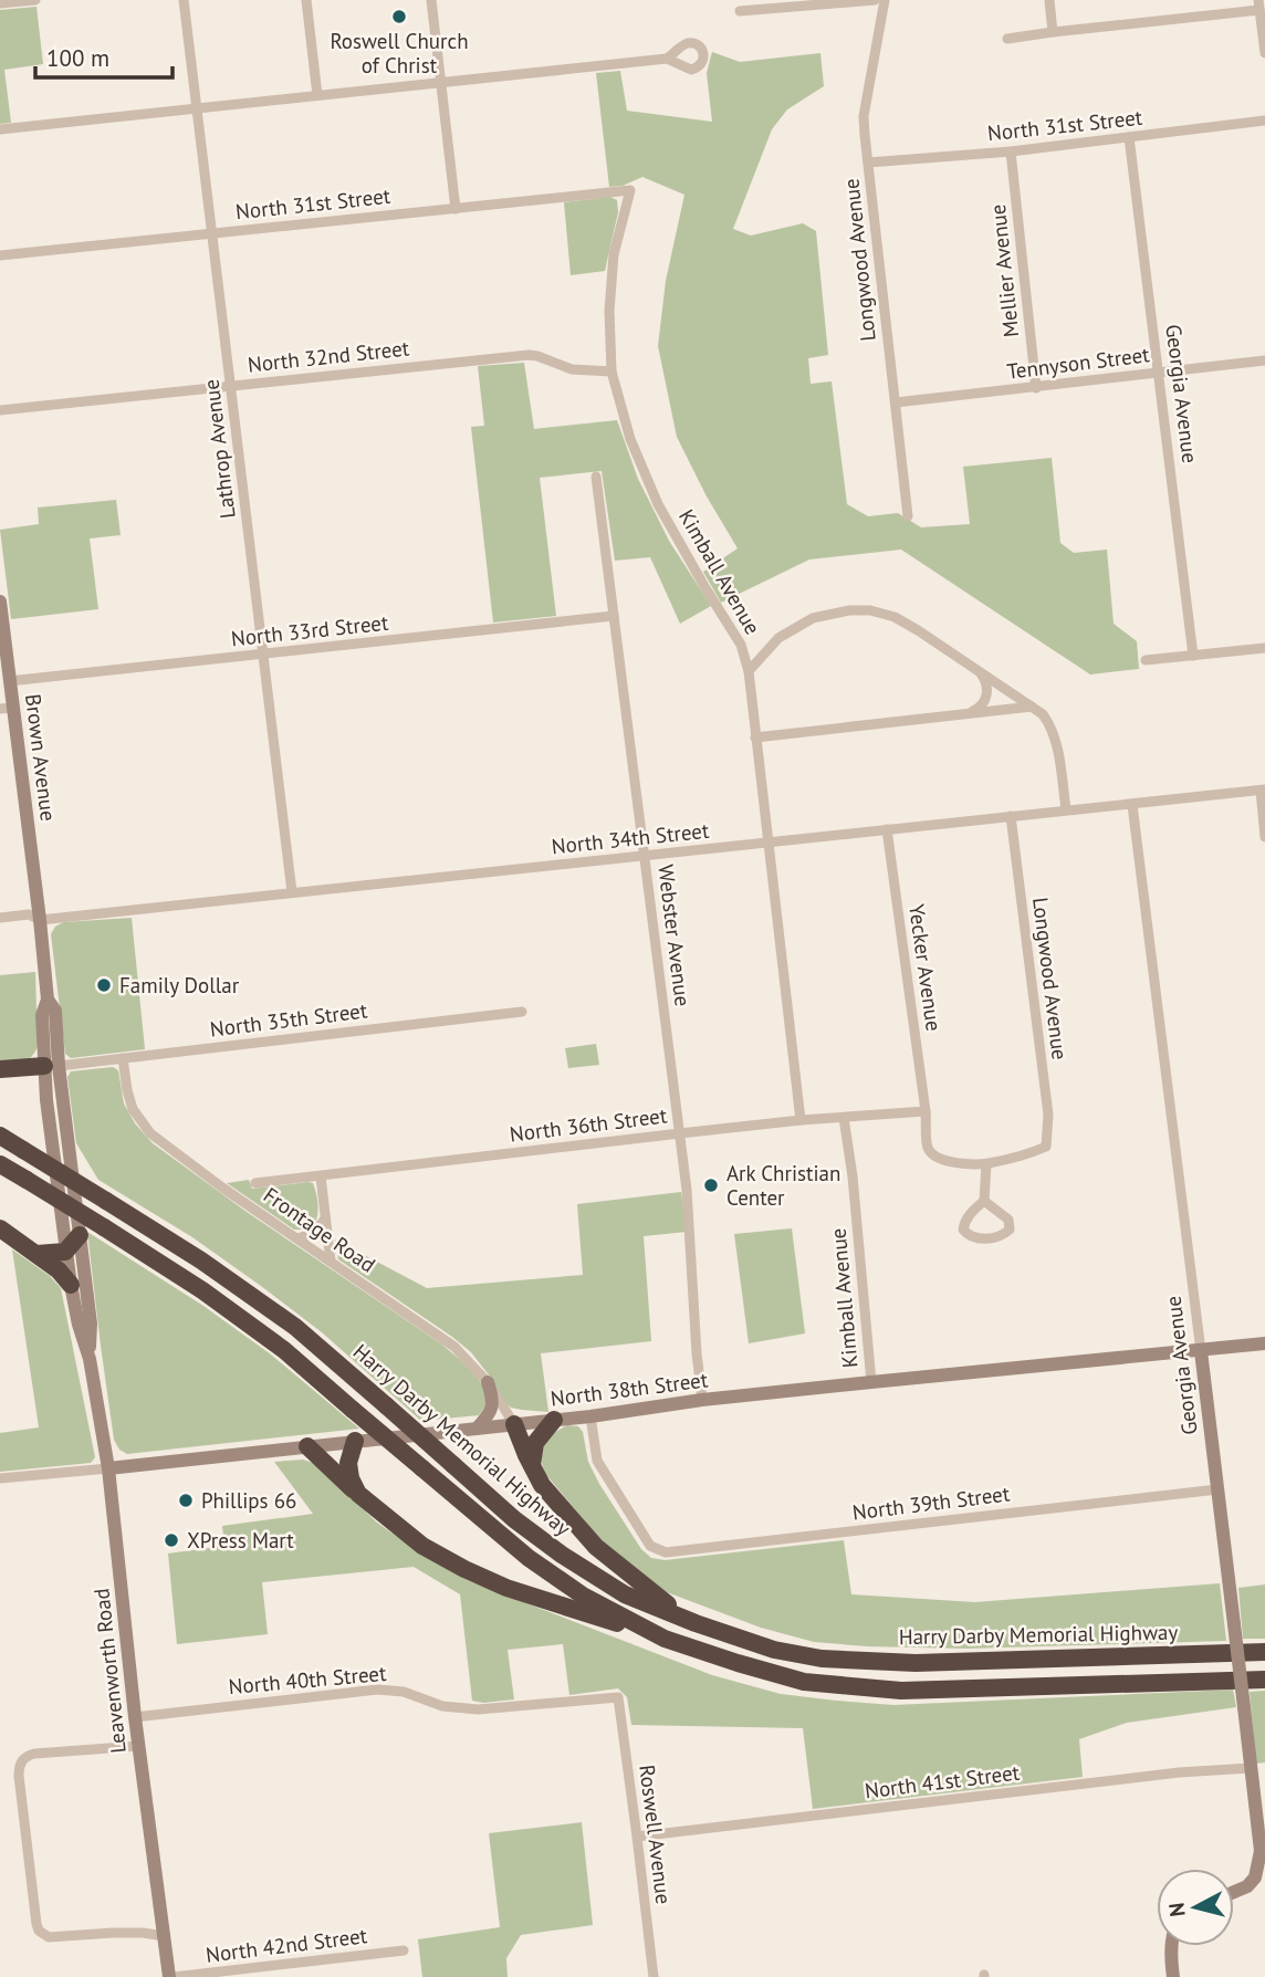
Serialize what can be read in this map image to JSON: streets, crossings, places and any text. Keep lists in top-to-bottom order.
{
  "streets": {
    "highway": ["Harry Darby Memorial Highway"],
    "street": [
      "North 31st Street",
      "Longwood Avenue",
      "Mellier Avenue",
      "North 32nd Street",
      "Tennyson Street",
      "Georgia Avenue",
      "Lathrop Avenue",
      "Kimball Avenue",
      "North 33rd Street",
      "Brown Avenue",
      "North 34th Street",
      "Webster Avenue",
      "Yecker Avenue",
      "North 35th Street",
      "North 36th Street",
      "Frontage Road",
      "North 38th Street",
      "North 39th Street",
      "Leavenworth Road",
      "North 40th Street",
      "North 41st Street",
      "Roswell Avenue",
      "North 42nd Street"
    ]
  },
  "crossings": [
    ["North 31st Street", "Longwood Avenue"],
    ["North 31st Street", "Mellier Avenue"],
    ["North 31st Street", "Georgia Avenue"],
    ["North 31st Street", "Lathrop Avenue"],
    ["North 31st Street", "Kimball Avenue"],
    ["Longwood Avenue", "Tennyson Street"],
    ["Longwood Avenue", "North 34th Street"],
    ["Longwood Avenue", "Yecker Avenue"],
    ["Mellier Avenue", "Tennyson Street"],
    ["North 32nd Street", "Lathrop Avenue"],
    ["North 32nd Street", "Kimball Avenue"],
    ["Tennyson Street", "Georgia Avenue"],
    ["Georgia Avenue", "North 34th Street"],
    ["Georgia Avenue", "North 38th Street"],
    ["Georgia Avenue", "North 39th Street"],
    ["Georgia Avenue", "North 41st Street"],
    ["Lathrop Avenue", "North 33rd Street"],
    ["Lathrop Avenue", "North 34th Street"],
    ["Kimball Avenue", "North 34th Street"],
    ["Kimball Avenue", "North 36th Street"],
    ["Kimball Avenue", "North 38th Street"],
    ["North 33rd Street", "Brown Avenue"],
    ["North 33rd Street", "Webster Avenue"],
    ["Brown Avenue", "North 34th Street"],
    ["Brown Avenue", "Leavenworth Road"],
    ["North 34th Street", "Webster Avenue"],
    ["North 34th Street", "Yecker Avenue"],
    ["North 34th Street", "Leavenworth Road"],
    ["Webster Avenue", "North 36th Street"],
    ["Webster Avenue", "North 38th Street"],
    ["Yecker Avenue", "North 36th Street"],
    ["North 35th Street", "Frontage Road"],
    ["North 35th Street", "Leavenworth Road"],
    ["Frontage Road", "North 38th Street"],
    ["North 38th Street", "North 39th Street"],
    ["North 38th Street", "Leavenworth Road"],
    ["Leavenworth Road", "North 40th Street"],
    ["Leavenworth Road", "North 42nd Street"],
    ["North 40th Street", "Roswell Avenue"],
    ["North 41st Street", "Roswell Avenue"]
  ],
  "places": [
    "Roswell Church of Christ",
    "Family Dollar",
    "Ark Christian Center",
    "Phillips 66",
    "XPress Mart"
  ],
  "scale_bar": "100 m",
  "north": "left"
}
